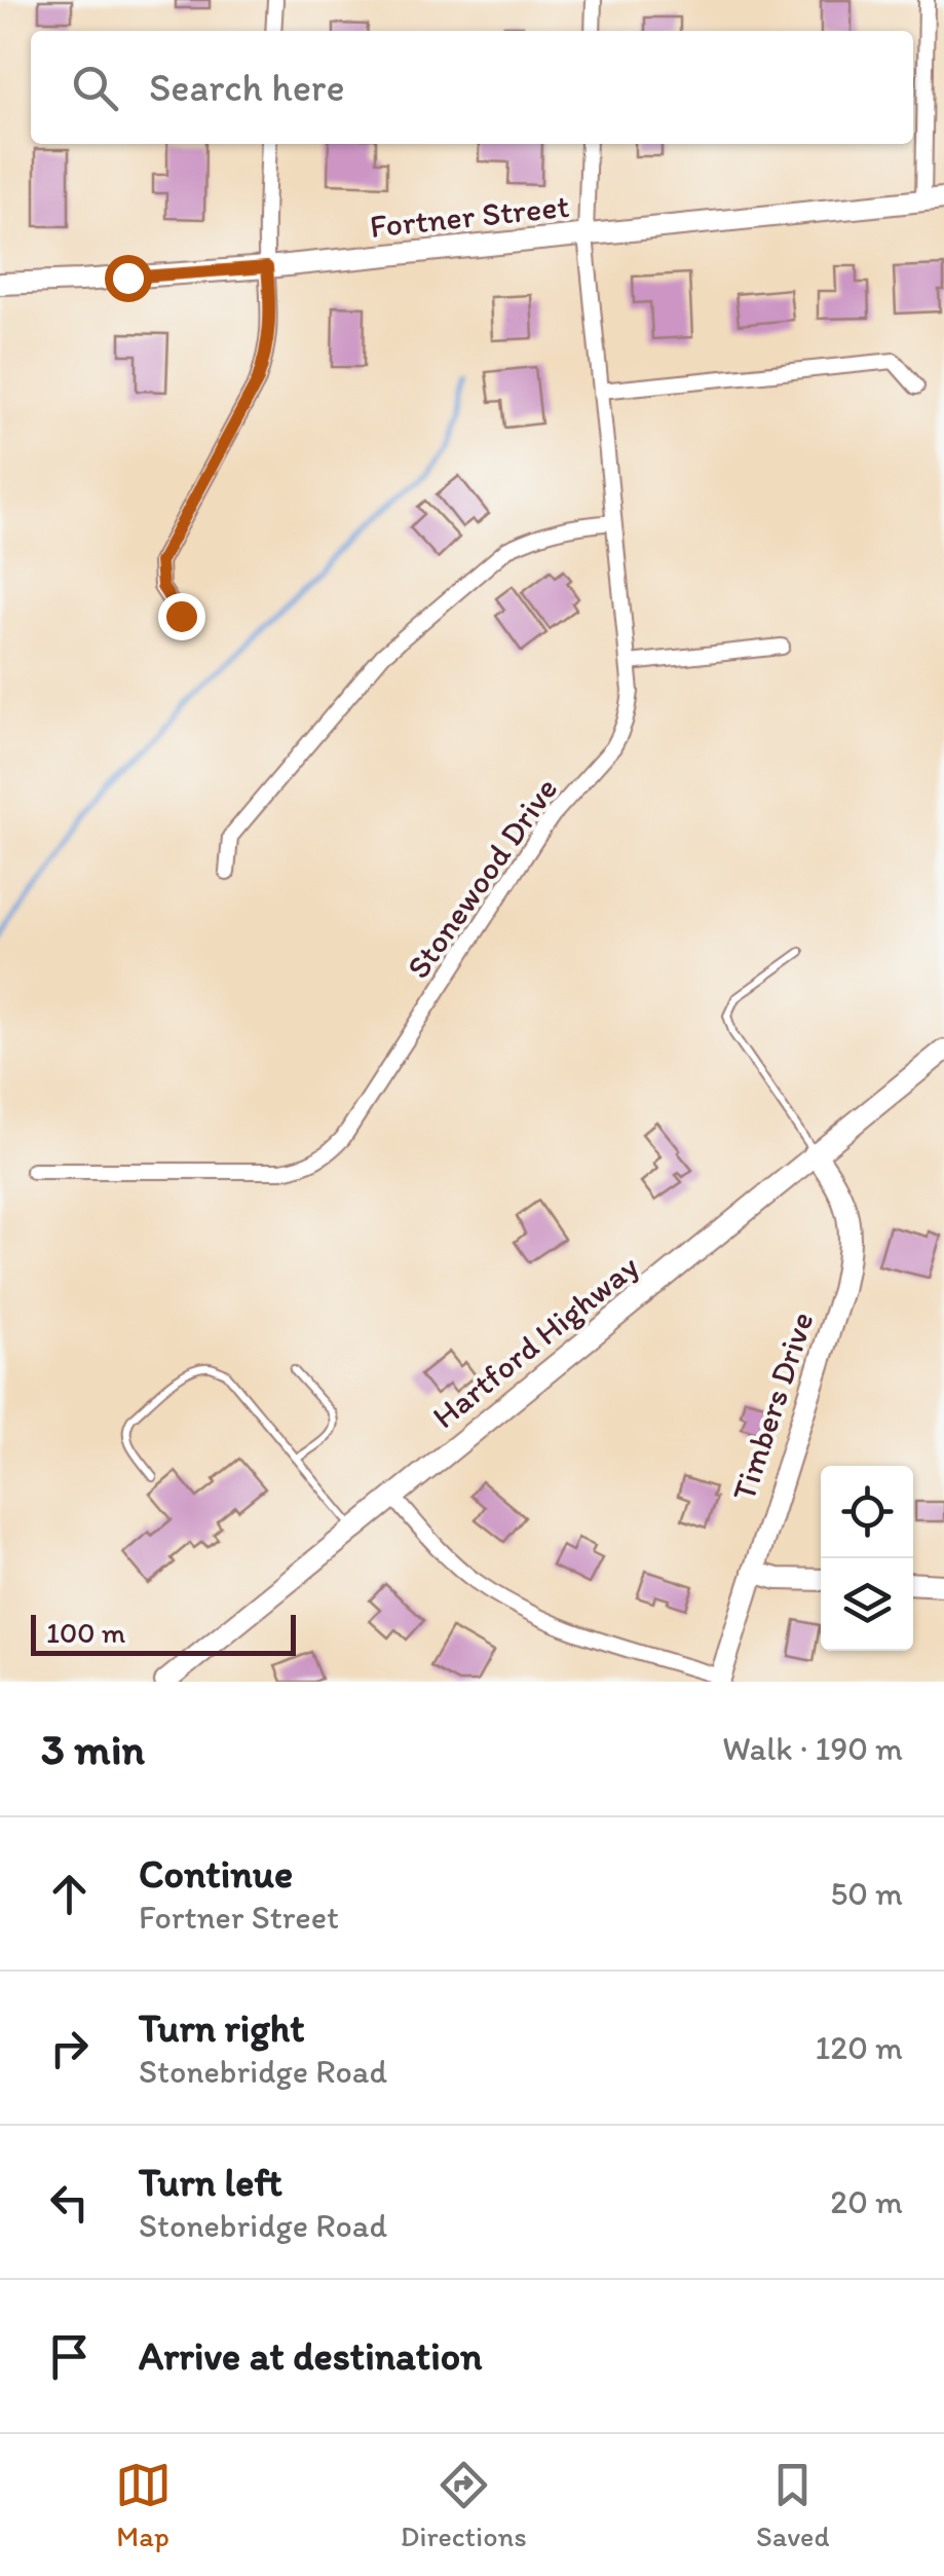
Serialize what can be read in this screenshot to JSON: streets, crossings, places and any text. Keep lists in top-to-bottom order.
{
  "streets": {
    "street": [
      "Fortner Street",
      "Stonewood Drive",
      "Hartford Highway",
      "Timbers Drive"
    ]
  },
  "crossings": [
    ["Fortner Street", "Stonewood Drive"],
    ["Hartford Highway", "Timbers Drive"]
  ],
  "scale_bar": "100 m",
  "page": {
    "search": "Search here",
    "scale": "100 m",
    "heading": ["3 min", "Walk · 190 m"],
    "list": [
      ["Continue", "Fortner Street", "50 m"],
      ["Turn right", "Stonebridge Road", "120 m"],
      ["Turn left", "Stonebridge Road", "20 m"],
      "Arrive at destination"
    ],
    "nav": ["Map", "Directions", "Saved"]
  }
}
